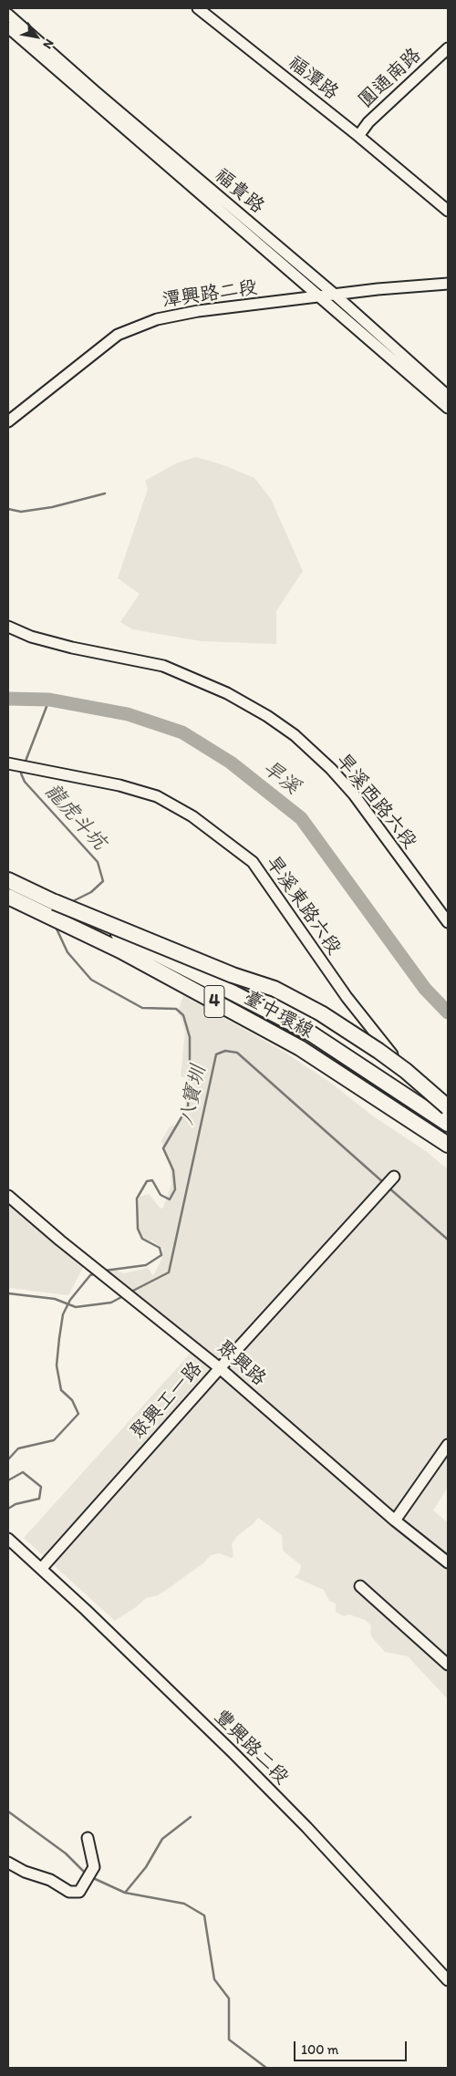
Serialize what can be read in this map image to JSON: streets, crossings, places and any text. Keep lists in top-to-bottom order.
{
  "streets": {
    "highway": ["4", "臺中環線"],
    "street": [
      "福潭路",
      "圓通南路",
      "福貴路",
      "潭興路二段",
      "旱溪西路六段",
      "旱溪東路六段",
      "聚興路",
      "聚興工一路",
      "豐興路二段"
    ]
  },
  "crossings": [
    ["福潭路", "圓通南路"],
    ["福貴路", "潭興路二段"],
    ["聚興路", "聚興工一路"],
    ["聚興工一路", "豐興路二段"]
  ],
  "water": ["旱溪", "龍虎斗坑", "八寶圳"],
  "scale_bar": "100 m",
  "north": "bottom right"
}
